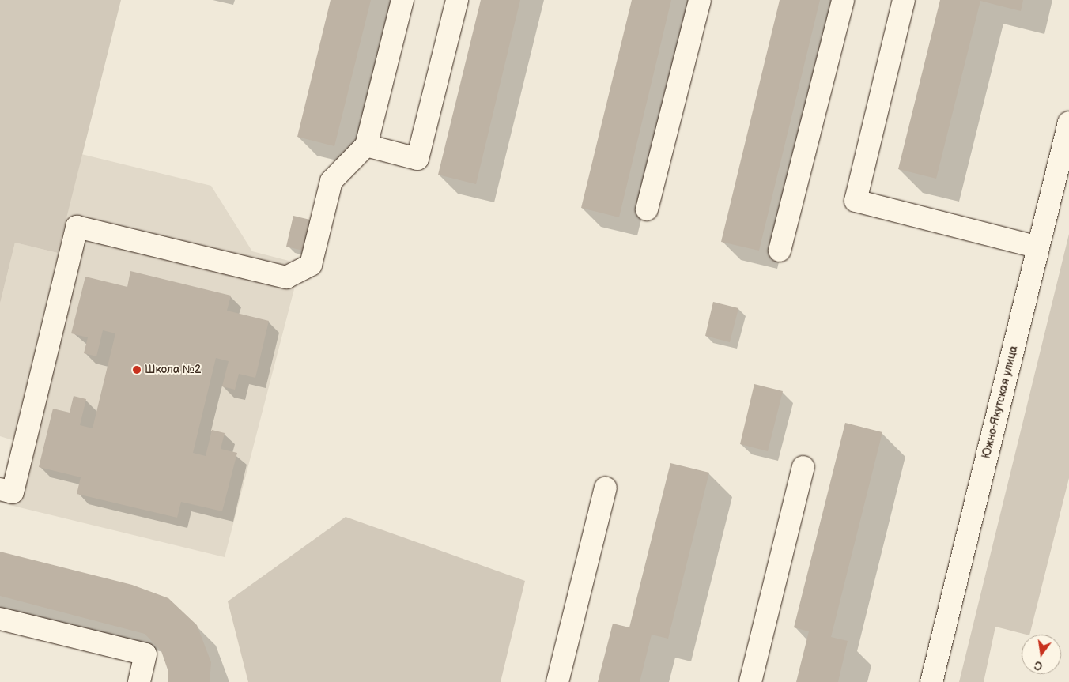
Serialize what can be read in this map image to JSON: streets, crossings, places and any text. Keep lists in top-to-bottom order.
{
  "streets": {
    "street": ["Южно-Якутская улица"]
  },
  "places": ["Школа №2"],
  "north": "bottom"
}
